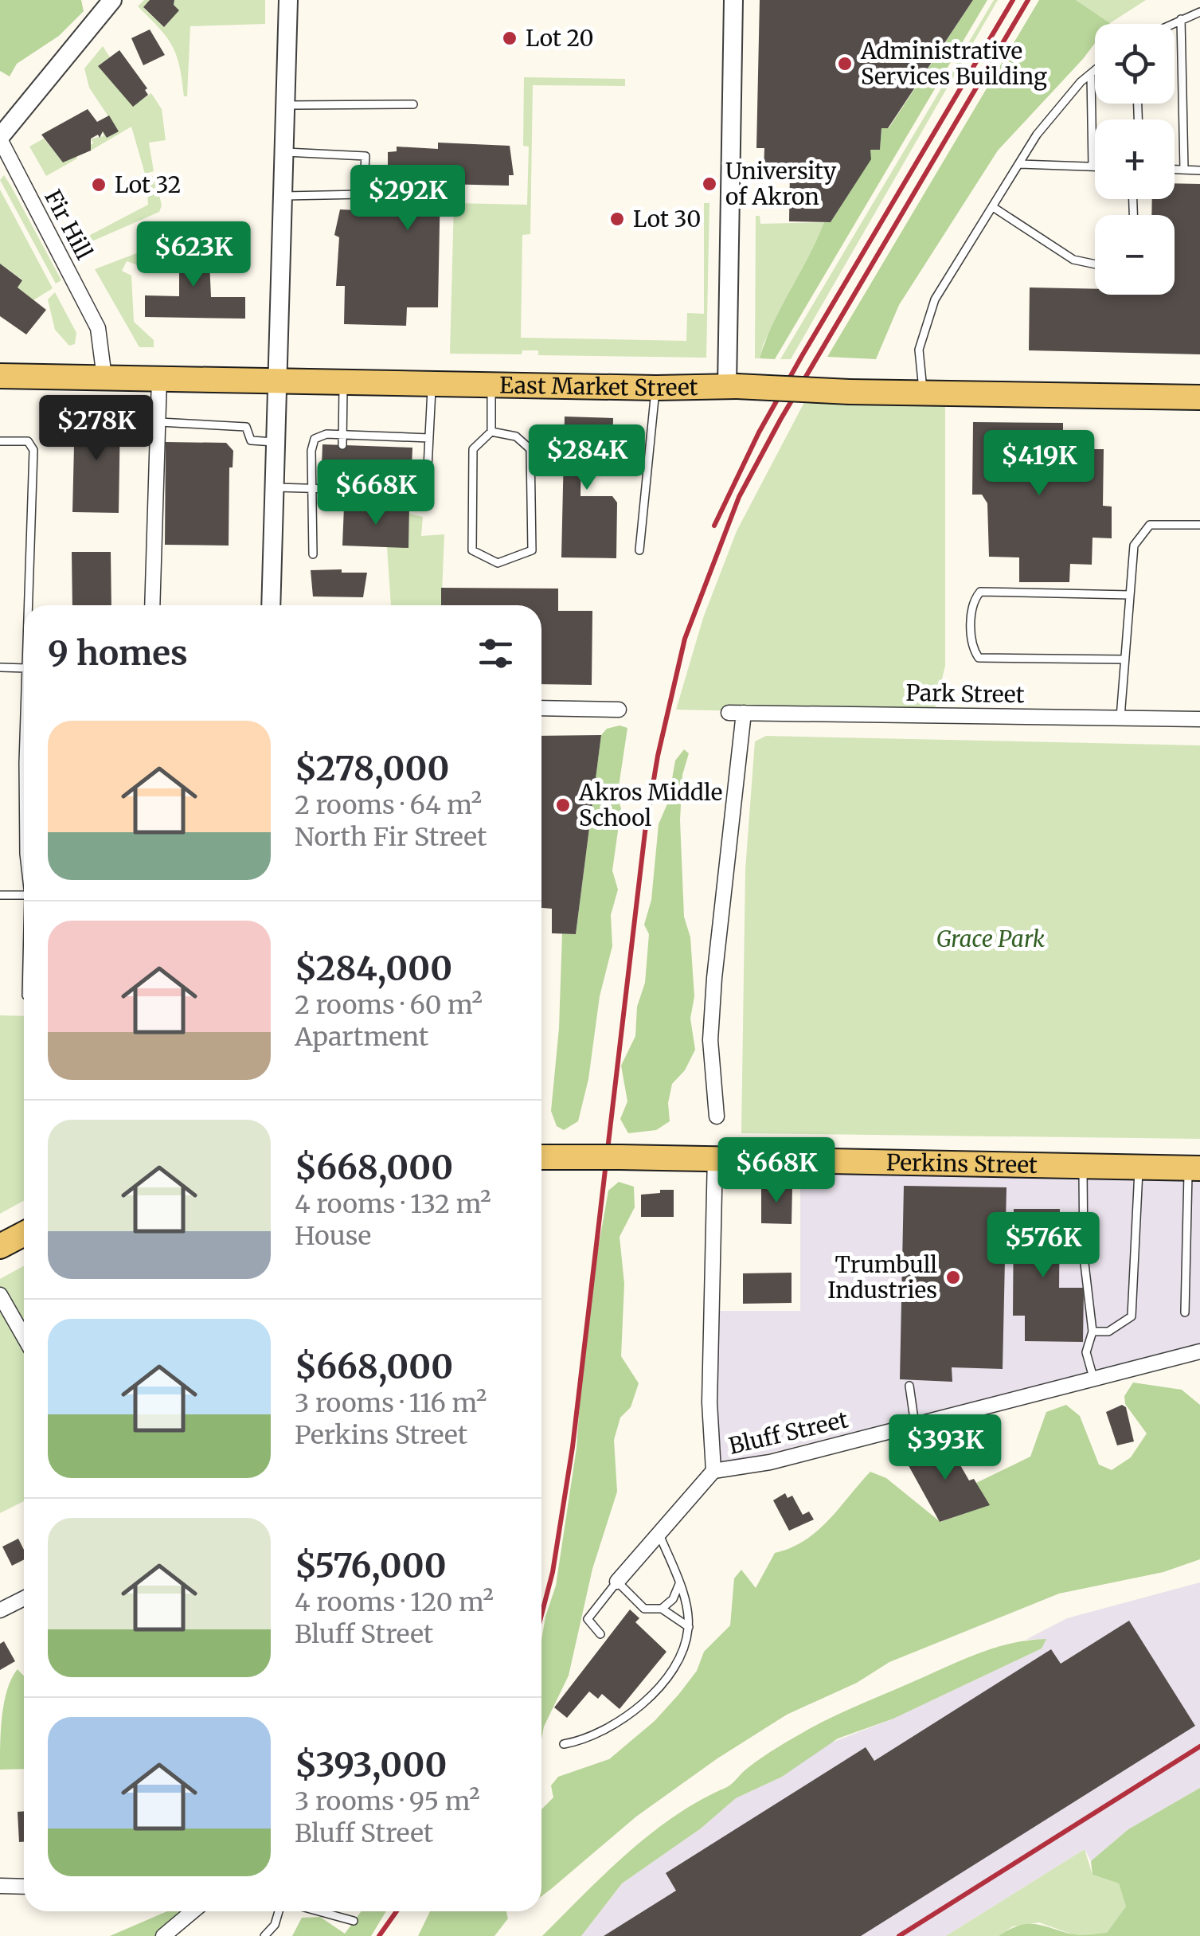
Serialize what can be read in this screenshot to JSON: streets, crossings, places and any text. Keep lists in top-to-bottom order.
{
  "streets": {
    "main road": ["East Market Street", "Perkins Street"],
    "street": ["Fir Hill", "Park Street", "Bluff Street"]
  },
  "crossings": [
    ["Fir Hill", "East Market Street"]
  ],
  "parks": ["Grace Park"],
  "places": [
    "Lot 20",
    "Administrative Services Building",
    "University of Akron",
    "Lot 32",
    "Lot 30",
    "Akros Middle School",
    "Trumbull Industries"
  ],
  "page": {
    "map_buttons": ["+", "−"],
    "price": [
      "$292K",
      "$623K",
      "$278K",
      "$284K",
      "$419K",
      "$668K",
      "$668K",
      "$576K",
      "$393K"
    ],
    "heading": "9 homes",
    "list": [
      {
        "name": "$278,000",
        "note": "2 rooms · 64 m² · North Fir Street"
      },
      {
        "name": "$284,000",
        "note": "2 rooms · 60 m² · Apartment"
      },
      {
        "name": "$668,000",
        "note": "4 rooms · 132 m² · House"
      },
      {
        "name": "$668,000",
        "note": "3 rooms · 116 m² · Perkins Street"
      },
      {
        "name": "$576,000",
        "note": "4 rooms · 120 m² · Bluff Street"
      },
      {
        "name": "$393,000",
        "note": "3 rooms · 95 m² · Bluff Street"
      }
    ]
  }
}
